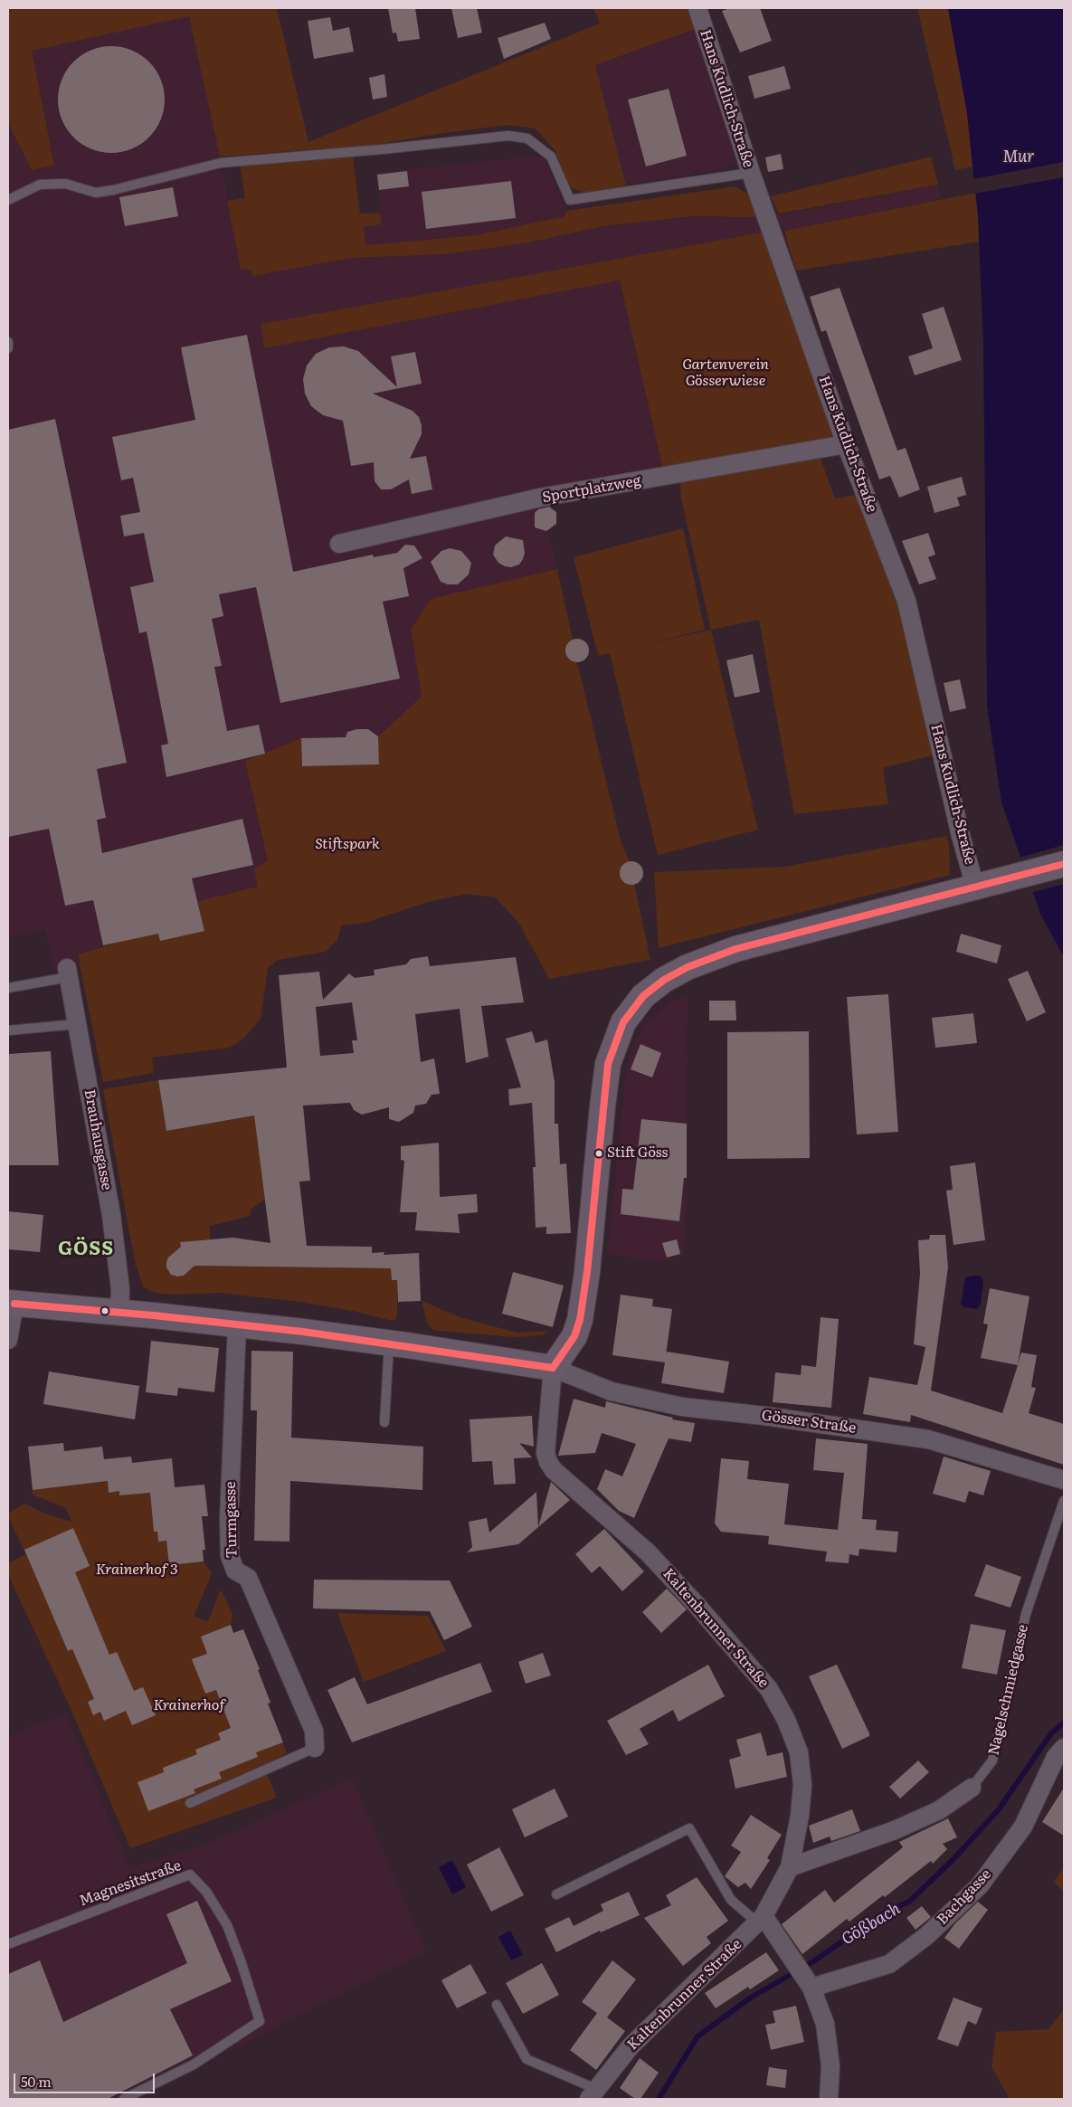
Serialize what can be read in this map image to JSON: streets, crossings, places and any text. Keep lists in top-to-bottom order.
{
  "streets": {
    "street": [
      "Hans Kudlich-Straße",
      "Sportplatzweg",
      "Brauhausgasse",
      "Gösser Straße",
      "Turmgasse",
      "Kaltenbrunner Straße",
      "Nagelschmiedgasse",
      "Bachgasse"
    ],
    "lane": ["Magnesitstraße"]
  },
  "crossings": [
    ["Hans Kudlich-Straße", "Sportplatzweg"],
    ["Gösser Straße", "Kaltenbrunner Straße"],
    ["Kaltenbrunner Straße", "Nagelschmiedgasse"]
  ],
  "districts": ["GÖSS"],
  "water": ["Mur", "Gößbach"],
  "parks": [
    "Gartenverein Gösserwiese",
    "Stiftspark",
    "Krainerhof 3",
    "Krainerhof"
  ],
  "places": ["Stift Göss"],
  "scale_bar": "50 m"
}
